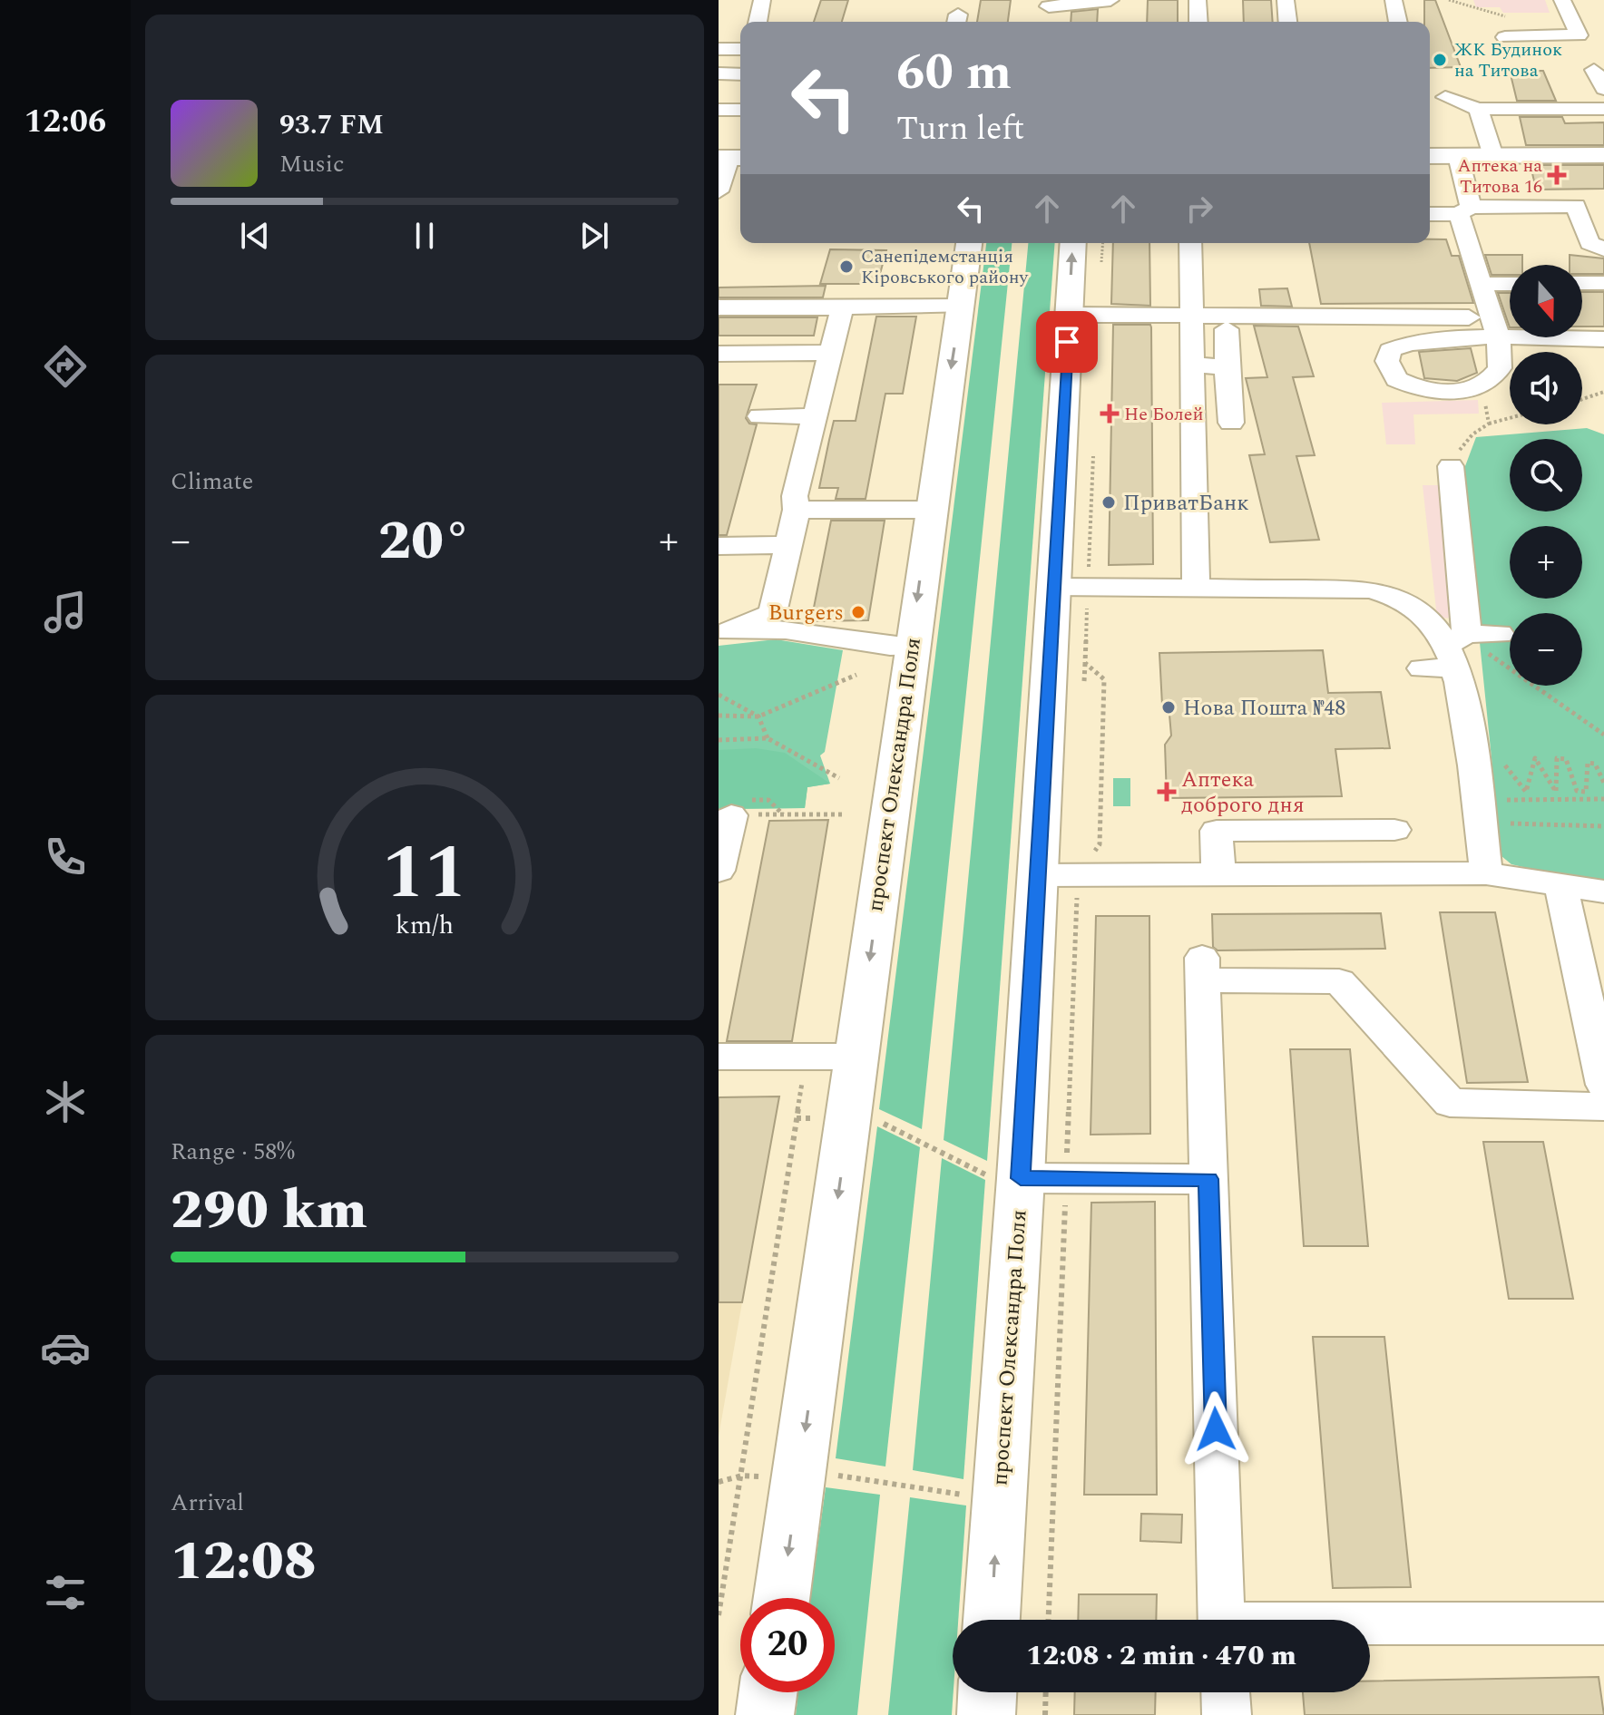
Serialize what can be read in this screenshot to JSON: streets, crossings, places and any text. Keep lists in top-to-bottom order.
{
  "streets": {
    "main road": ["проспект Олександра Поля"]
  },
  "places": {
    "other": [
      "ЖК Будинок на Титова",
      "Санепідемстанція Кіровського району",
      "ПриватБанк",
      "Burgers",
      "Нова Пошта №48"
    ],
    "health": ["Аптека на Титова 16", "Не Болей", "Аптека доброго дня"]
  },
  "north": "bottom",
  "page": {
    "tabs": "12:06",
    "turn": ["60 m", "Turn left"],
    "song": ["93.7 FM", "Music"],
    "map_buttons": ["+", "−"],
    "tile": [
      "Climate",
      ["Range · 58%", "290 km"],
      ["Arrival", "12:08"]
    ],
    "heat": ["−", "20°", "+"],
    "limit": "20",
    "trip": "12:08 · 2 min · 470 m",
    "gauge": ["11", "km/h"]
  }
}
